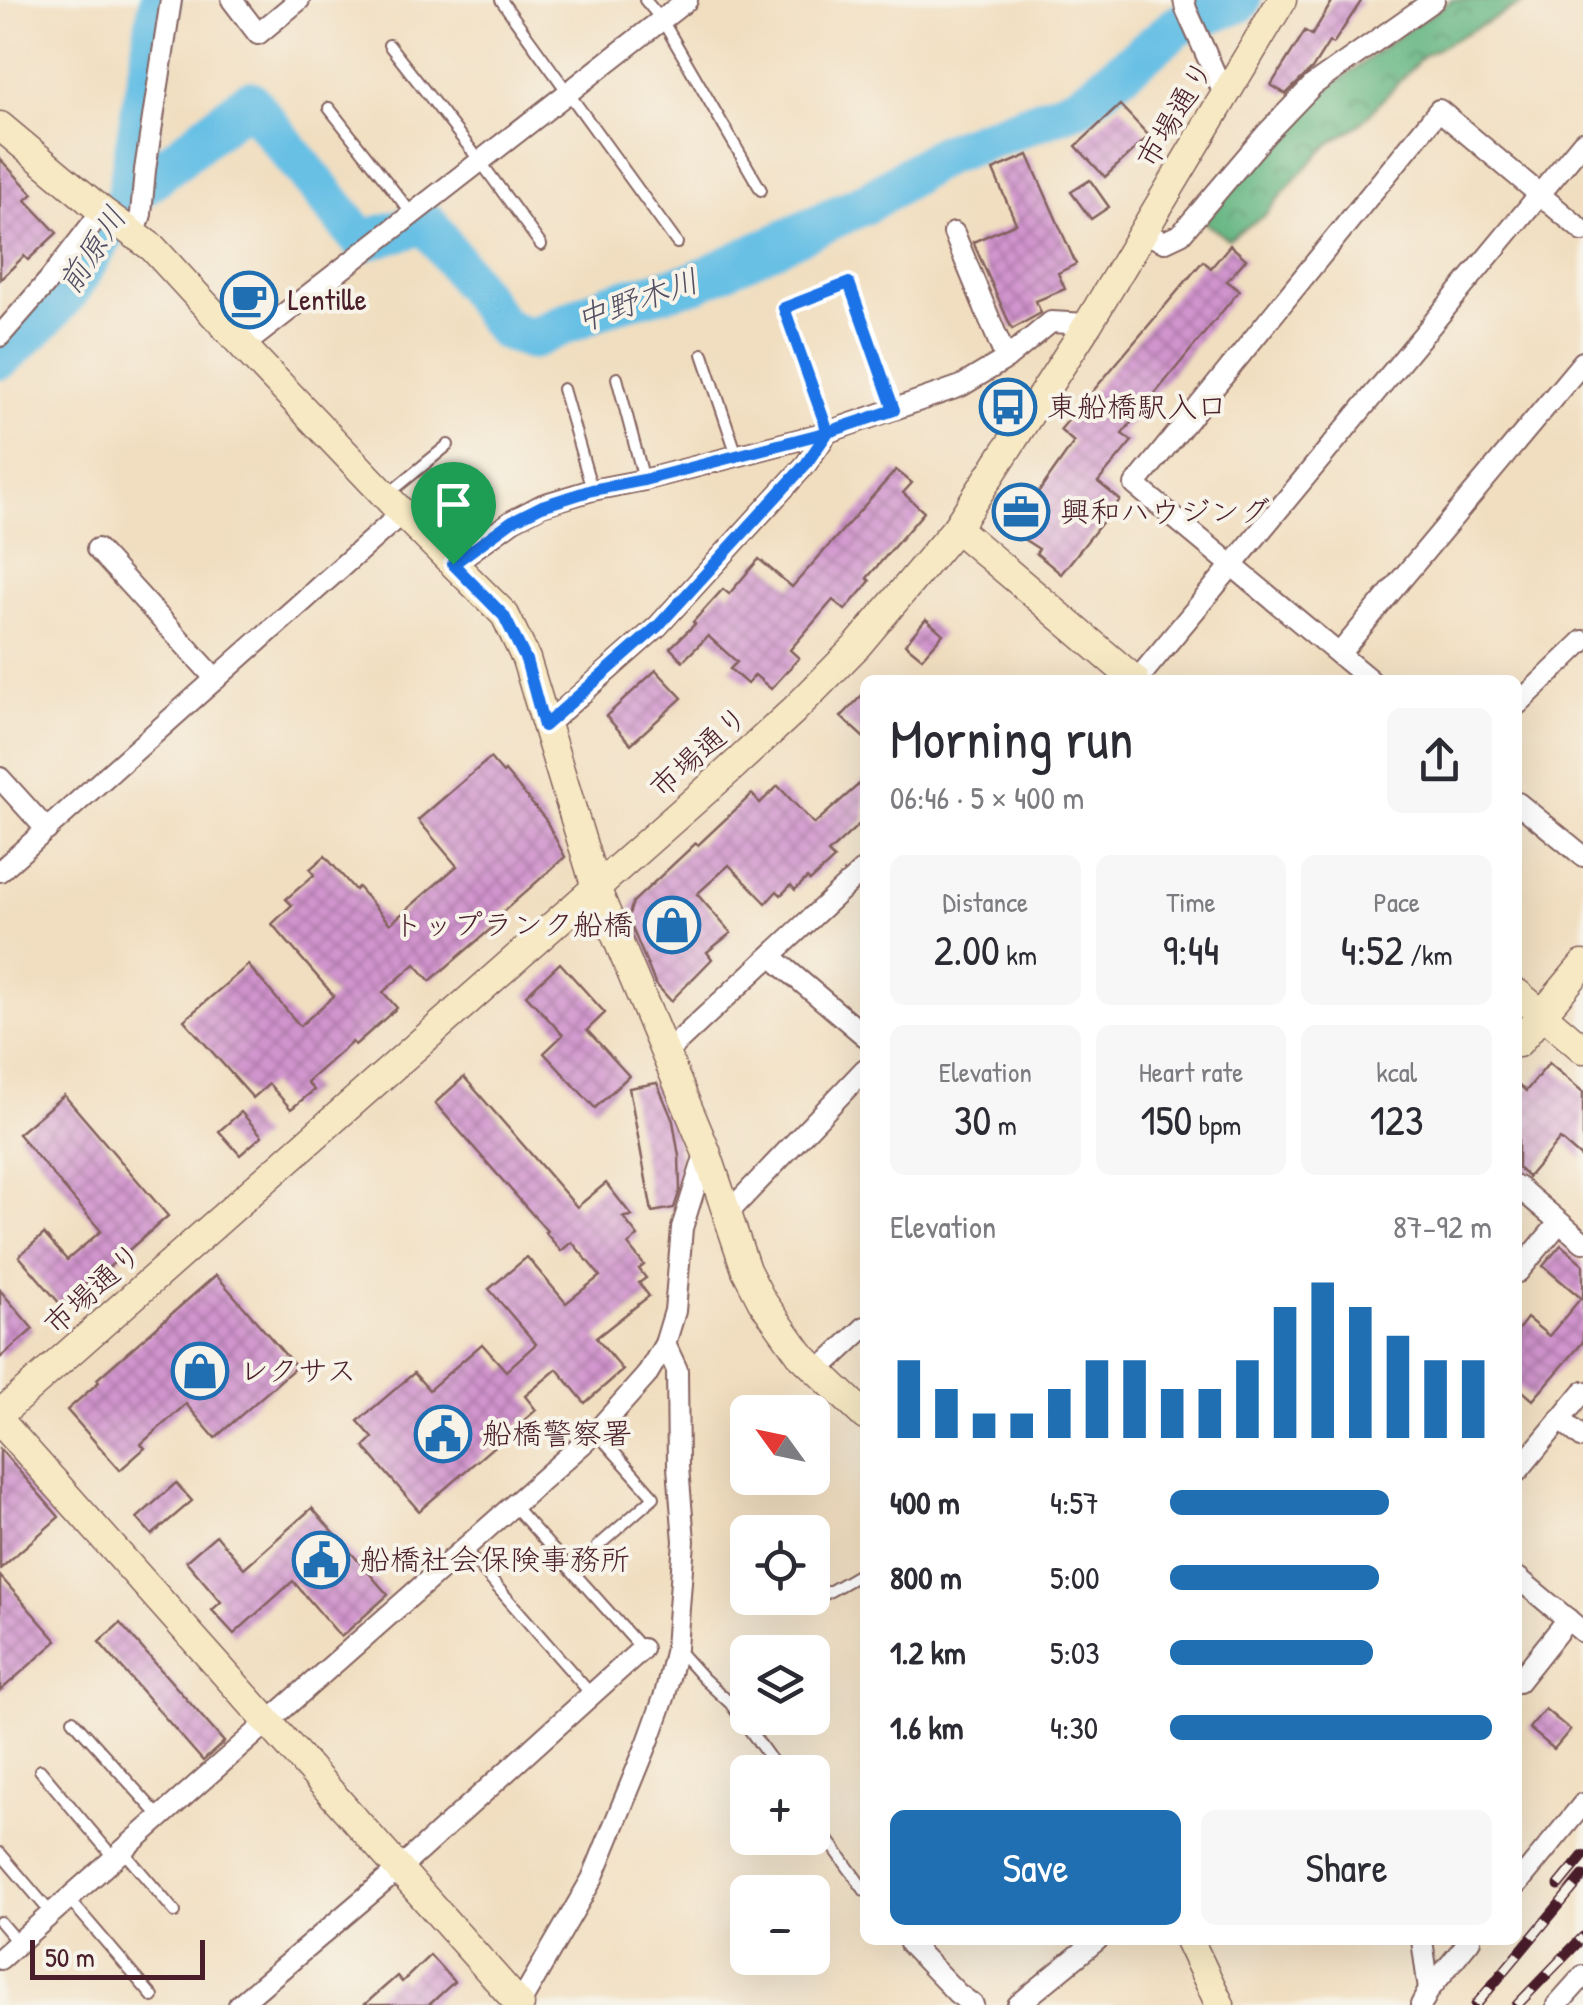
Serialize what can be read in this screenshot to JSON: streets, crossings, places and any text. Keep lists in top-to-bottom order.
{
  "streets": {
    "street": ["市場通り"]
  },
  "water": ["前原川", "中野木川"],
  "places": {
    "cafe": ["Lentille"],
    "bus stop": ["東船橋駅入口"],
    "office": ["興和ハウジング"],
    "shop": ["トップランク船橋", "レクサス"],
    "public building": ["船橋警察署", "船橋社会保険事務所"]
  },
  "scale_bar": "50 m",
  "north": "top left",
  "page": {
    "heading": ["Morning run", "06:46 · 5 × 400 m"],
    "stats": [
      ["Distance", "2.00 km"],
      ["Time", "9:44"],
      ["Pace", "4:52 /km"],
      ["Elevation", "30 m"],
      ["Heart rate", "150 bpm"],
      ["kcal", "123"]
    ],
    "chart": ["Elevation", "87–92 m"],
    "map_buttons": ["+", "−"],
    "list": [
      {
        "name": "400 m",
        "note": "4:57"
      },
      {
        "name": "800 m",
        "note": "5:00"
      },
      {
        "name": "1.2 km",
        "note": "5:03"
      },
      {
        "name": "1.6 km",
        "note": "4:30"
      }
    ],
    "buttons": ["Save", "Share"],
    "scale": "50 m"
  }
}
